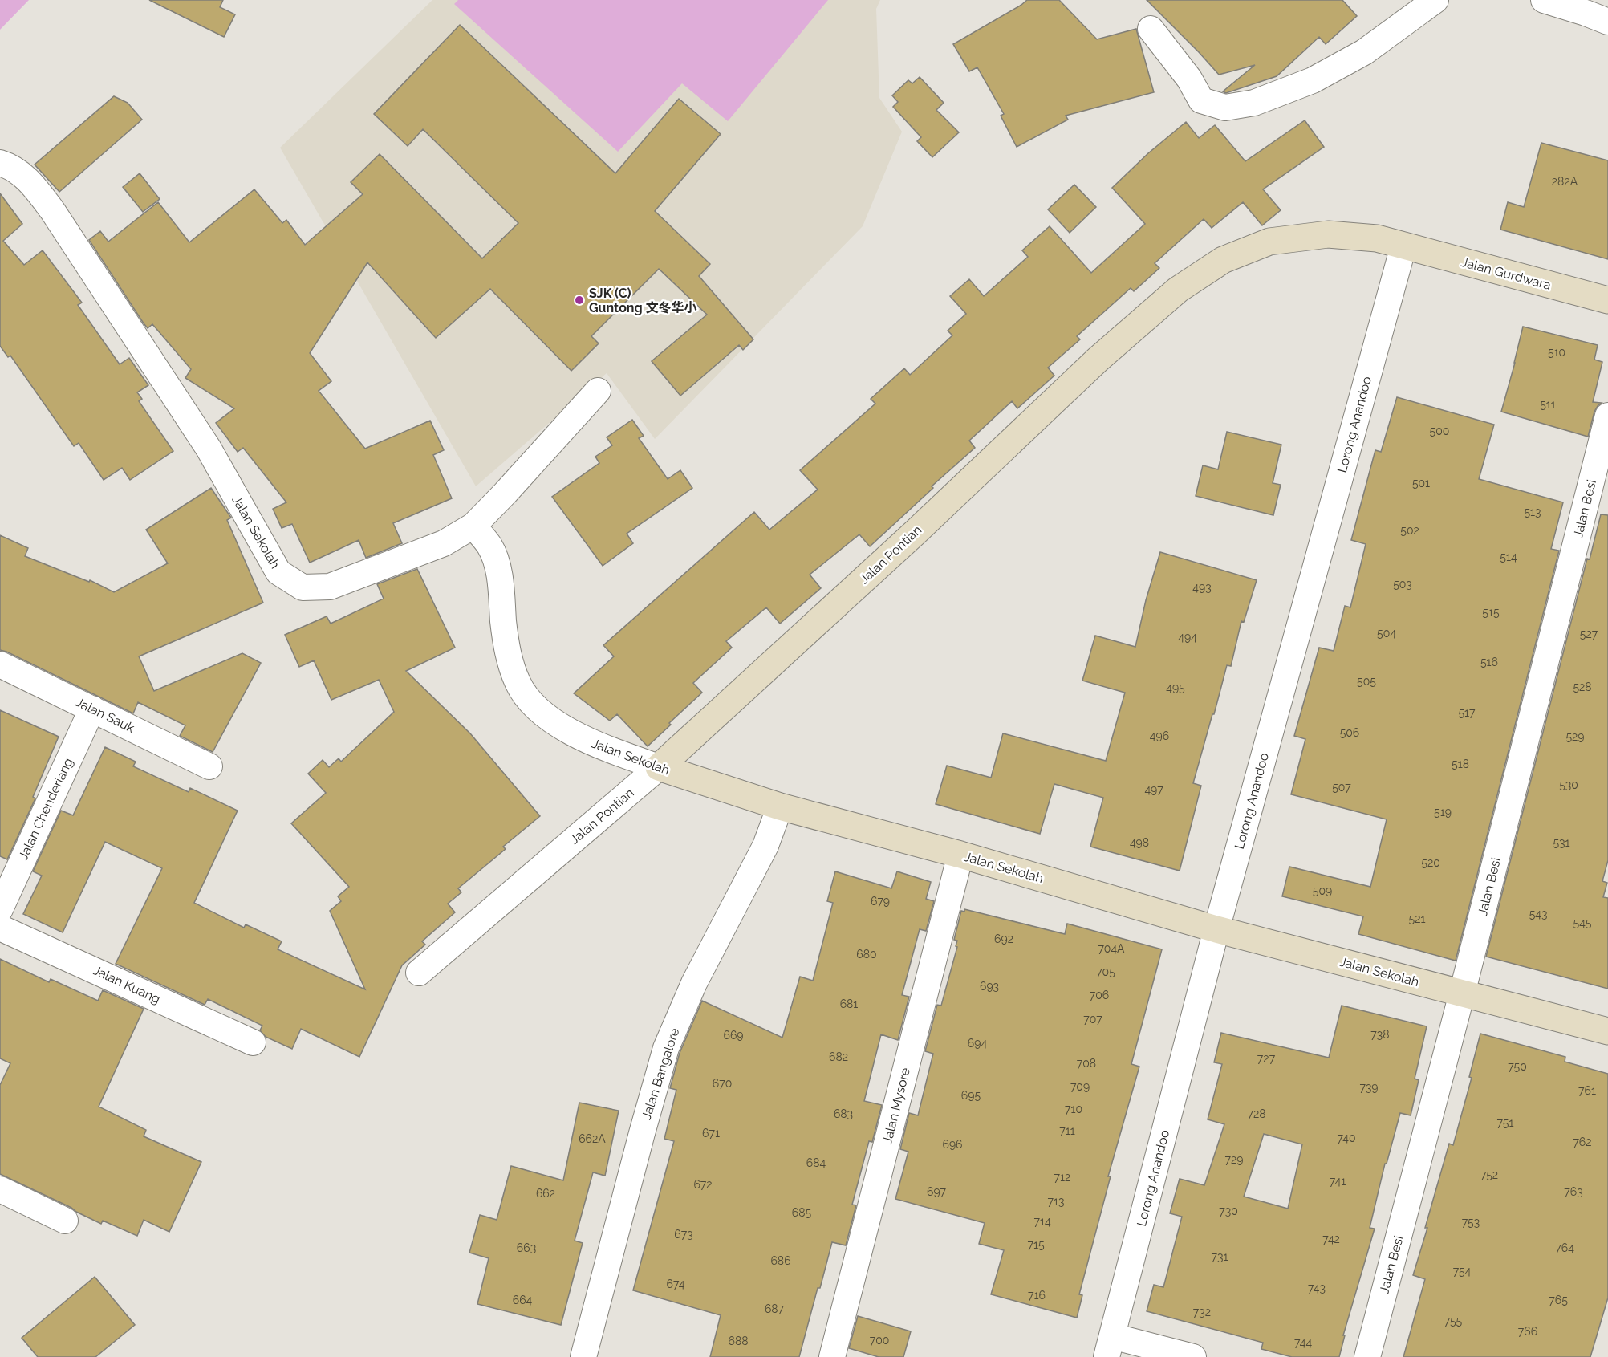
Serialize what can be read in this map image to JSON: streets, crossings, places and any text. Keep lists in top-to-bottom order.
{
  "streets": {
    "street": [
      "Jalan Gurdwara",
      "Lorong Anandoo",
      "Jalan Besi",
      "Jalan Sekolah",
      "Jalan Pontian",
      "Jalan Sauk",
      "Jalan Chenderiang",
      "Jalan Kuang",
      "Jalan Bangalore",
      "Jalan Mysore"
    ]
  },
  "crossings": [
    ["Jalan Gurdwara", "Lorong Anandoo"],
    ["Jalan Gurdwara", "Jalan Pontian"],
    ["Lorong Anandoo", "Jalan Sekolah"],
    ["Lorong Anandoo", "Jalan Pontian"],
    ["Jalan Besi", "Jalan Sekolah"],
    ["Jalan Sekolah", "Jalan Pontian"],
    ["Jalan Sekolah", "Jalan Bangalore"],
    ["Jalan Sekolah", "Jalan Mysore"],
    ["Jalan Sauk", "Jalan Chenderiang"]
  ],
  "places": ["SJK (C) Guntong 文冬华小"],
  "house_numbers": [
    "282A",
    "510",
    "511",
    "500",
    "501",
    "513",
    "502",
    "514",
    "503",
    "493",
    "515",
    "504",
    "527",
    "494",
    "516",
    "505",
    "528",
    "495",
    "517",
    "506",
    "496",
    "529",
    "518",
    "530",
    "507",
    "497",
    "519",
    "498",
    "531",
    "520",
    "509",
    "679",
    "543",
    "521",
    "545",
    "692",
    "704A",
    "680",
    "705",
    "693",
    "706",
    "681",
    "707",
    "738",
    "669",
    "694",
    "682",
    "727",
    "708",
    "750",
    "670",
    "709",
    "739",
    "761",
    "695",
    "710",
    "683",
    "728",
    "751",
    "711",
    "671",
    "740",
    "662A",
    "762",
    "696",
    "729",
    "684",
    "752",
    "712",
    "741",
    "672",
    "697",
    "763",
    "662",
    "713",
    "730",
    "685",
    "714",
    "753",
    "673",
    "742",
    "715",
    "663",
    "764",
    "731",
    "686",
    "754",
    "674",
    "743",
    "716",
    "664",
    "765",
    "687",
    "732",
    "755",
    "766",
    "700",
    "688",
    "744"
  ]
}
